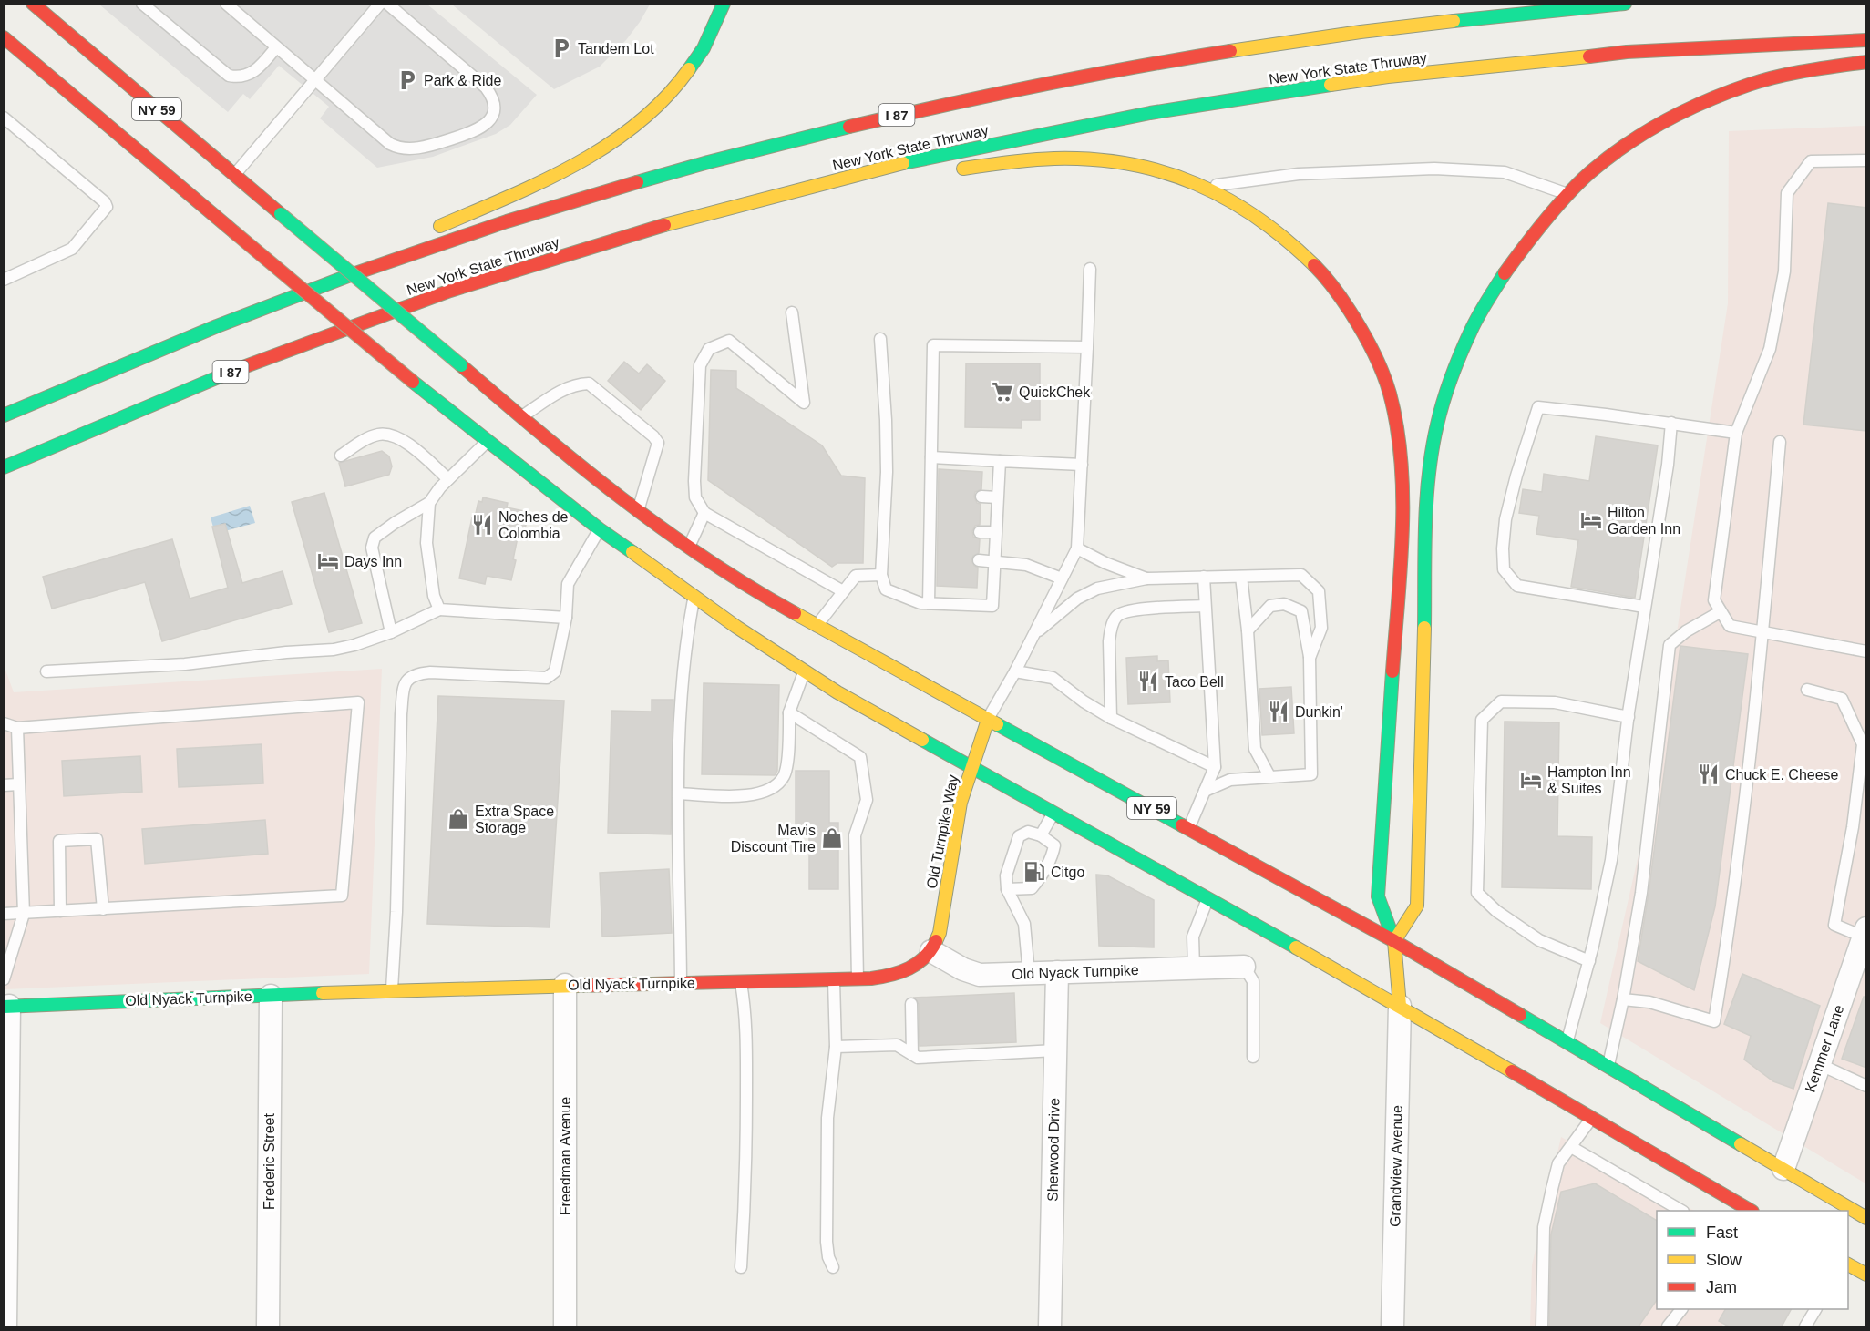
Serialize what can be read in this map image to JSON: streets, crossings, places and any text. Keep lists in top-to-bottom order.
{
  "streets": {
    "main road": [
      "New York State Thruway",
      "NY 59",
      "I 87",
      "Old Turnpike Way",
      "Old Nyack Turnpike"
    ],
    "street": [
      "Kemmer Lane",
      "Sherwood Drive",
      "Freedman Avenue",
      "Frederic Street",
      "Grandview Avenue"
    ]
  },
  "crossings": [
    ["NY 59", "Old Turnpike Way"],
    ["NY 59", "Kemmer Lane"],
    ["NY 59", "Grandview Avenue"],
    ["Old Turnpike Way", "Old Nyack Turnpike"],
    ["Old Nyack Turnpike", "Sherwood Drive"],
    ["Old Nyack Turnpike", "Freedman Avenue"],
    ["Old Nyack Turnpike", "Frederic Street"]
  ],
  "places": {
    "parking": ["Tandem Lot", "Park & Ride"],
    "supermarket": ["QuickChek"],
    "hotel": ["Hilton Garden Inn", "Days Inn", "Hampton Inn & Suites"],
    "restaurant": [
      "Noches de Colombia",
      "Taco Bell",
      "Dunkin'",
      "Chuck E. Cheese"
    ],
    "shop": ["Extra Space Storage", "Mavis Discount Tire"],
    "fuel station": ["Citgo"]
  },
  "legend": ["Fast", "Slow", "Jam"]
}
